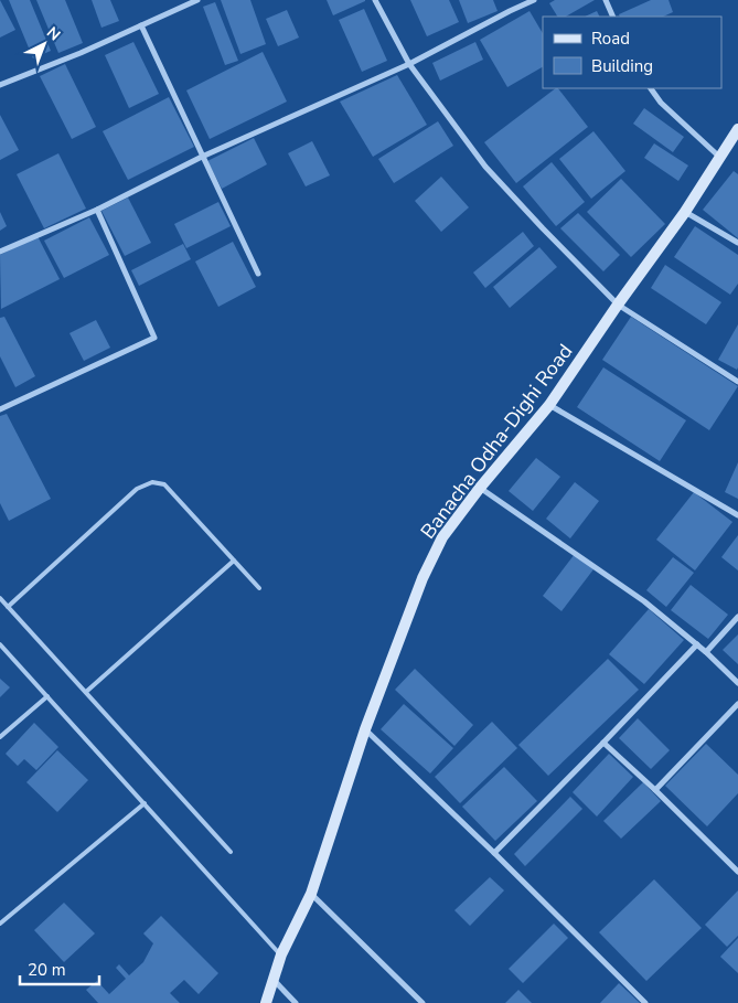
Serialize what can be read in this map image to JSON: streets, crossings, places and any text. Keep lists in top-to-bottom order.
{
  "streets": {
    "street": ["Banacha Odha-Dighi Road"]
  },
  "legend": ["Road", "Building"],
  "scale_bar": "20 m",
  "north": "top right"
}
